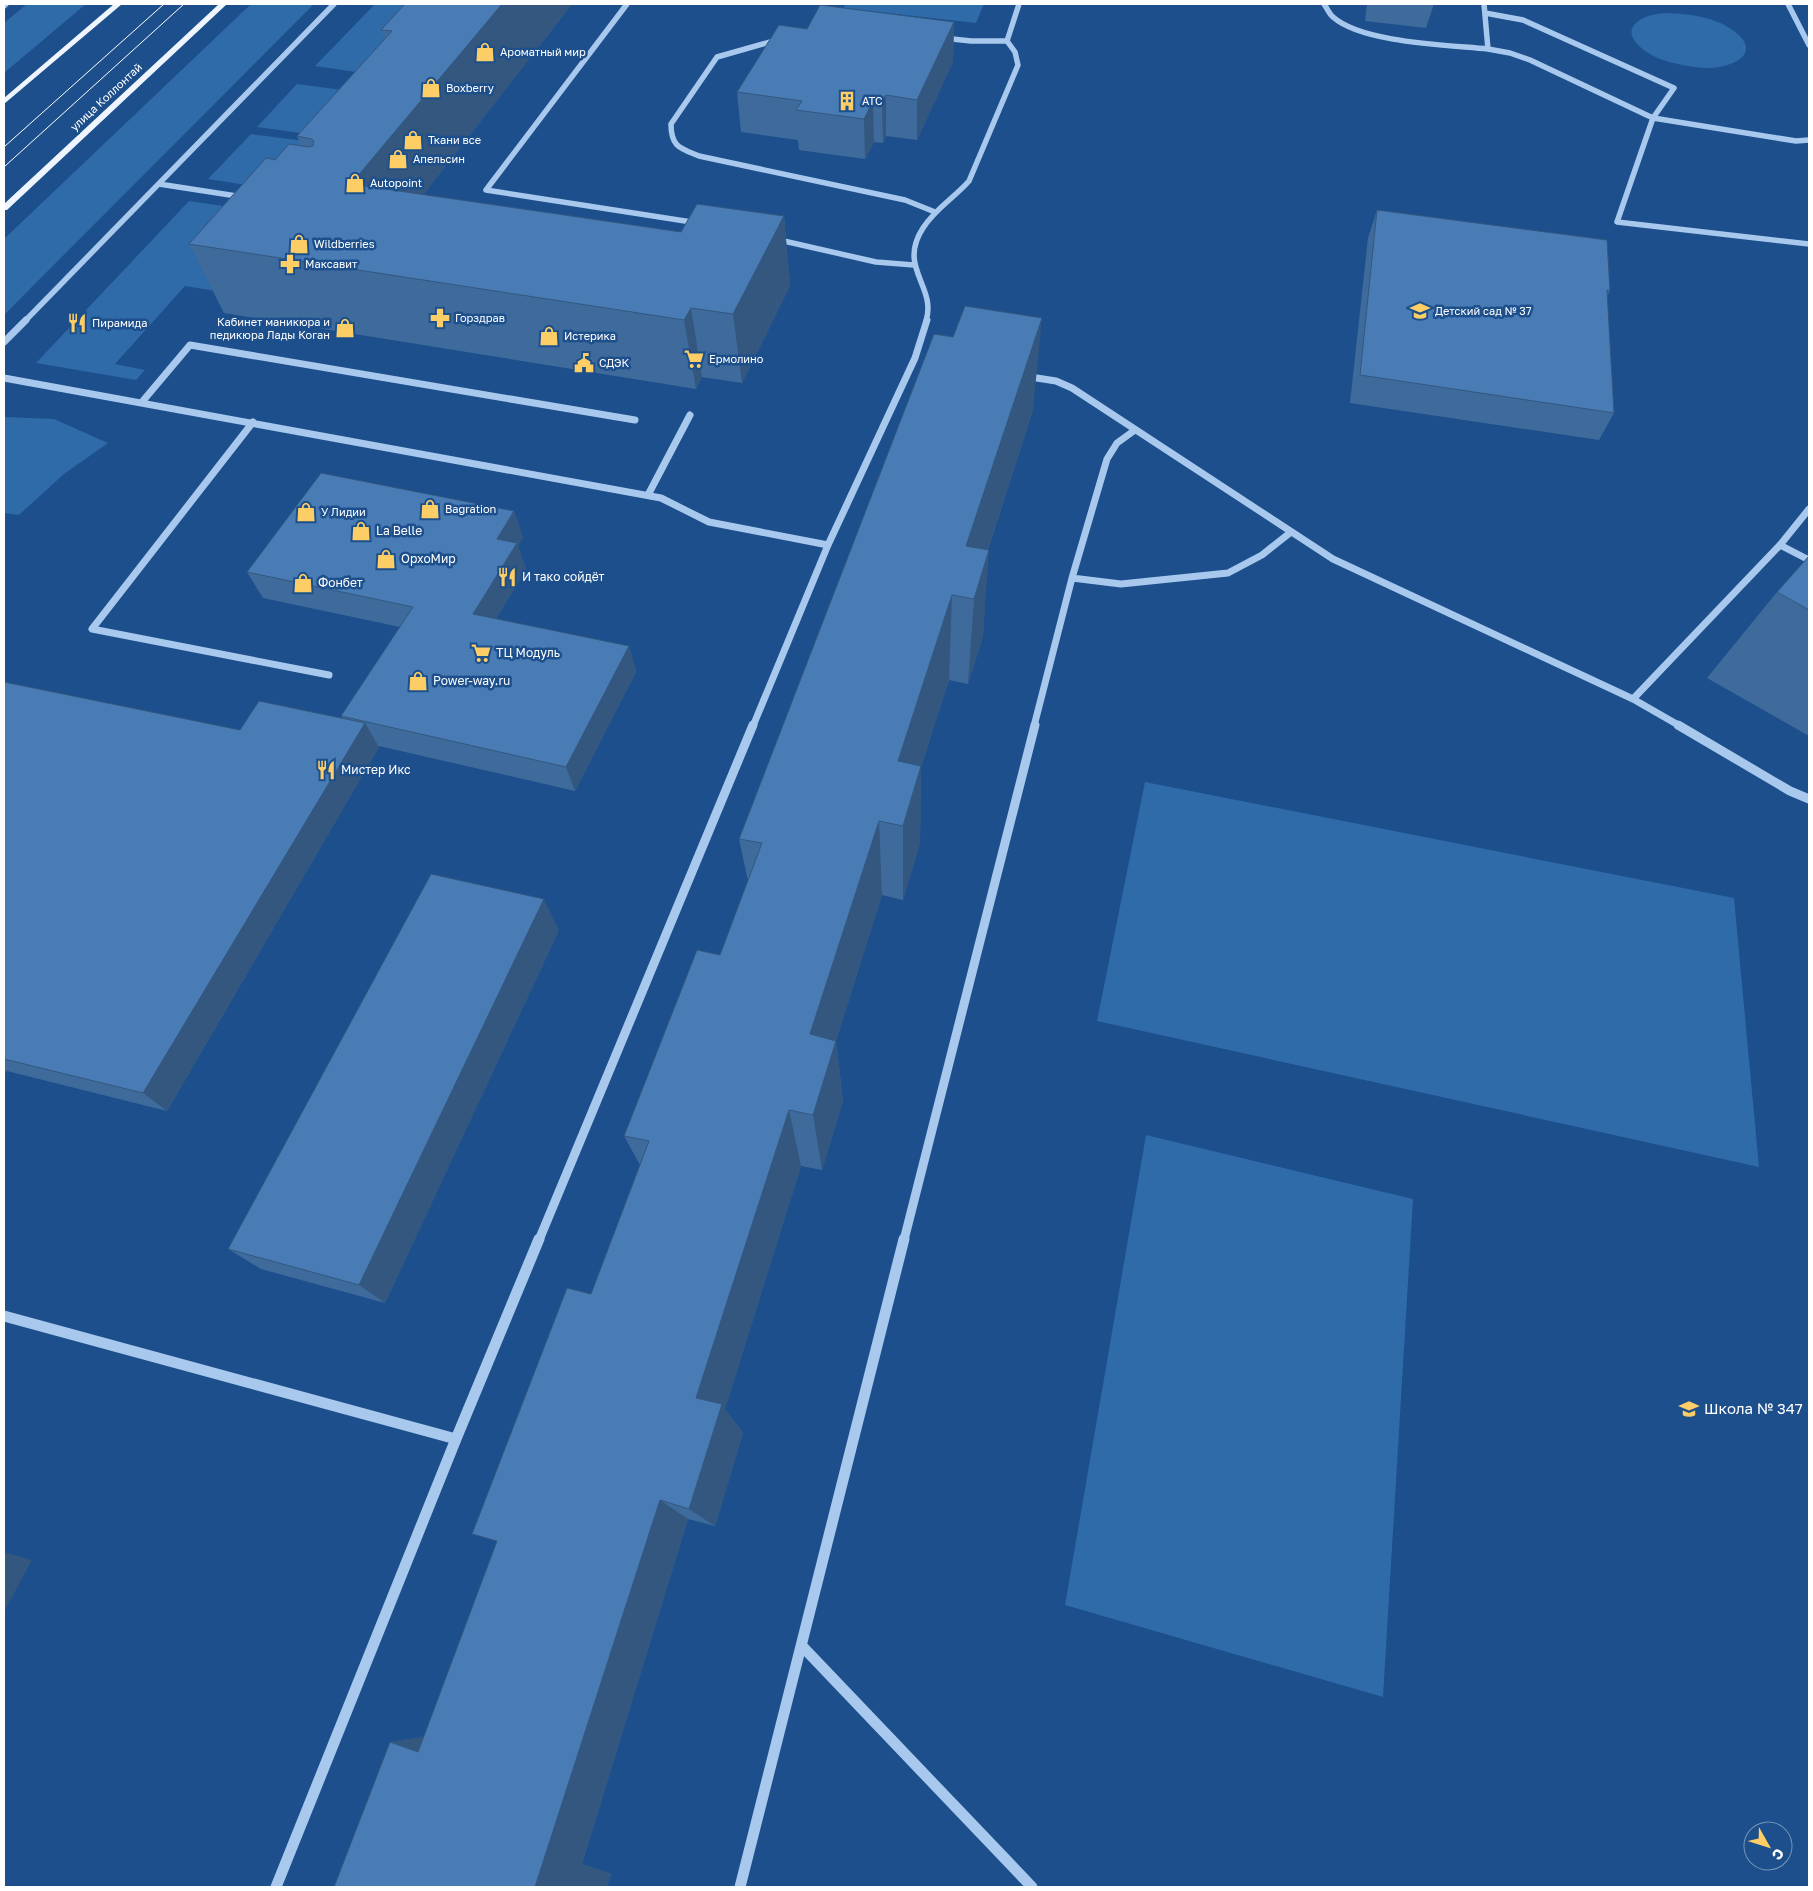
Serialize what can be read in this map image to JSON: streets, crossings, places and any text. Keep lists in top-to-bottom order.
{
  "streets": {
    "main road": ["улица Коллонтай"]
  },
  "places": {
    "shop": [
      "Ароматный мир",
      "Boxberry",
      "Ткани все",
      "Апельсин",
      "Autopoint",
      "Wildberries",
      "Кабинет маникюра и педикюра Лады Коган",
      "Истерика",
      "Bagration",
      "У Лидии",
      "La Belle",
      "ОрхоМир",
      "Фонбет",
      "Power-way.ru"
    ],
    "building": ["АТС"],
    "pharmacy": ["Максавит", "Горздрав"],
    "school or university": ["Детский сад № 37", "Школа № 347"],
    "restaurant": ["Пирамида", "И тако сойдёт", "Мистер Икс"],
    "supermarket": ["Ермолино", "ТЦ Модуль"],
    "public building": ["СДЭК"]
  },
  "north": "bottom right"
}
